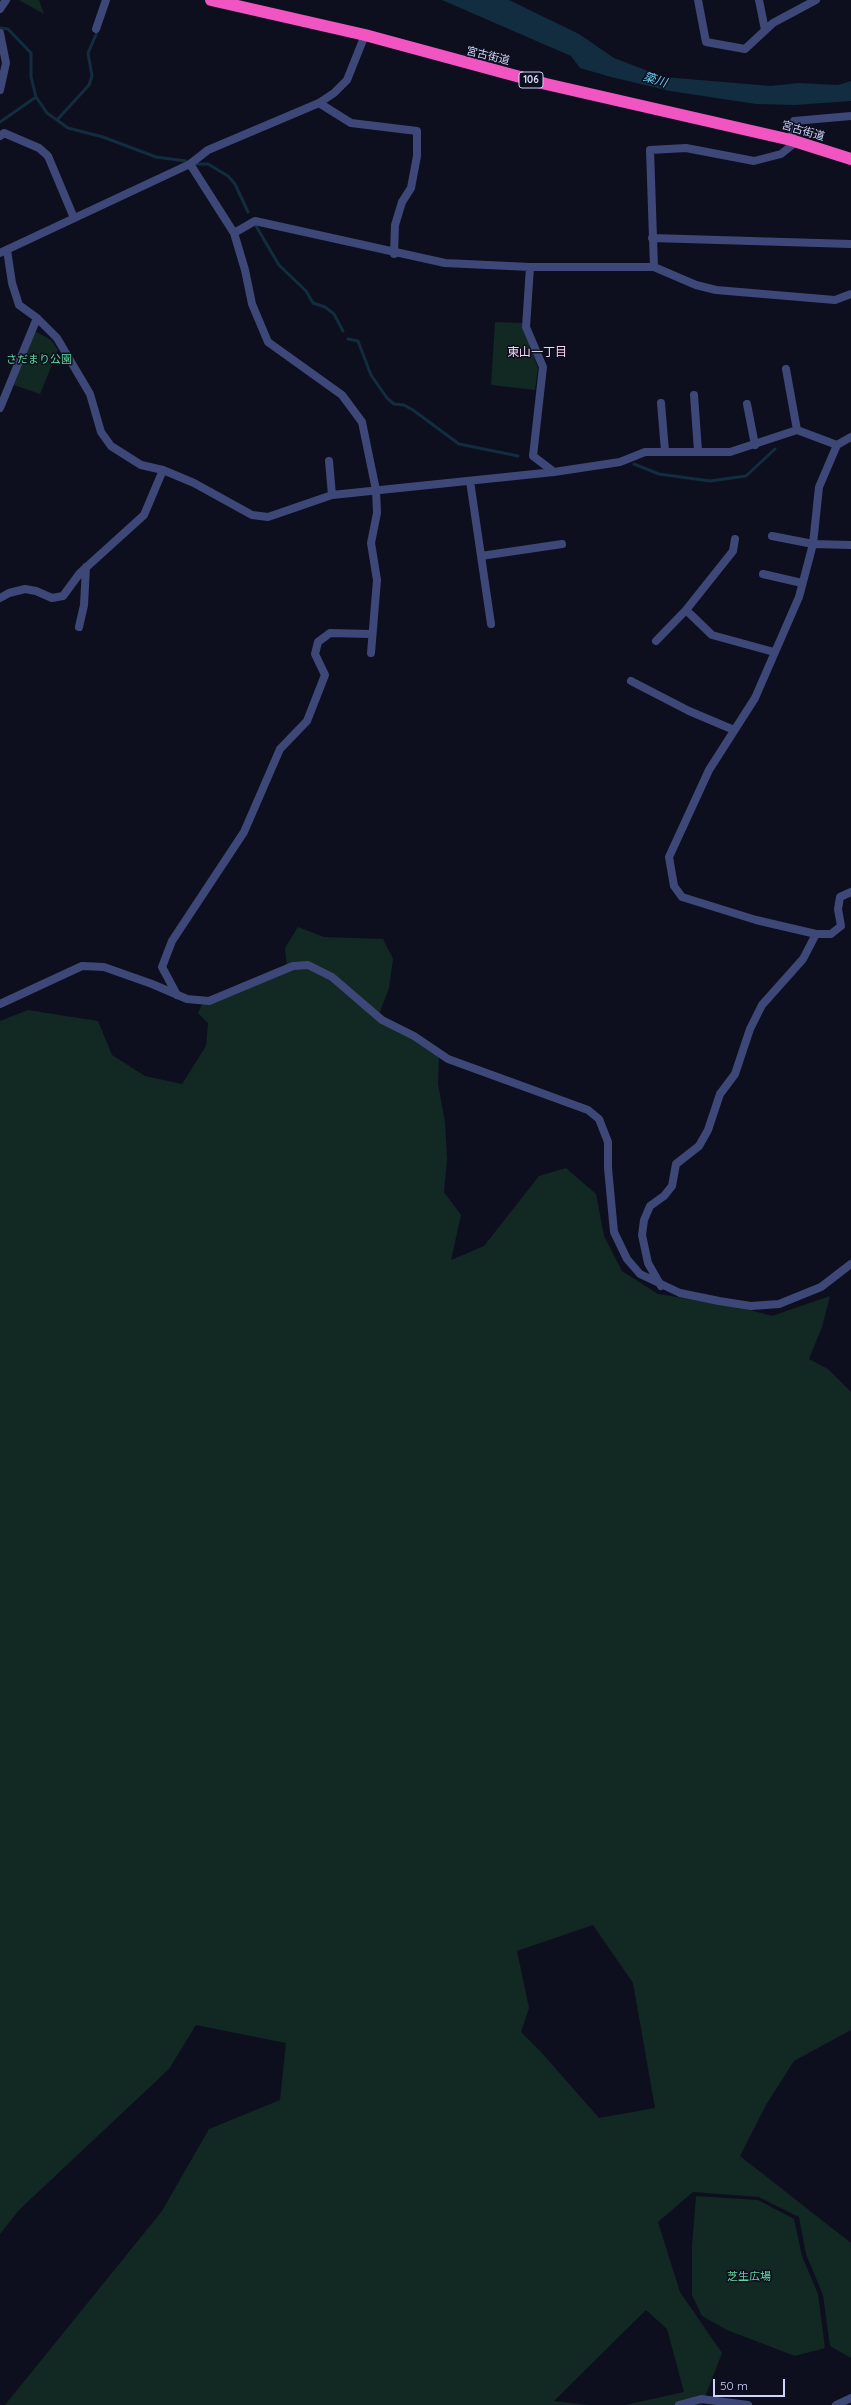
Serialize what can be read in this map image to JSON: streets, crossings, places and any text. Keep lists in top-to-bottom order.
{
  "streets": {
    "highway": ["宮古街道", "106"]
  },
  "districts": ["東山一丁目"],
  "water": ["簗川"],
  "parks": ["さだまり公園", "芝生広場"],
  "scale_bar": "50 m"
}
